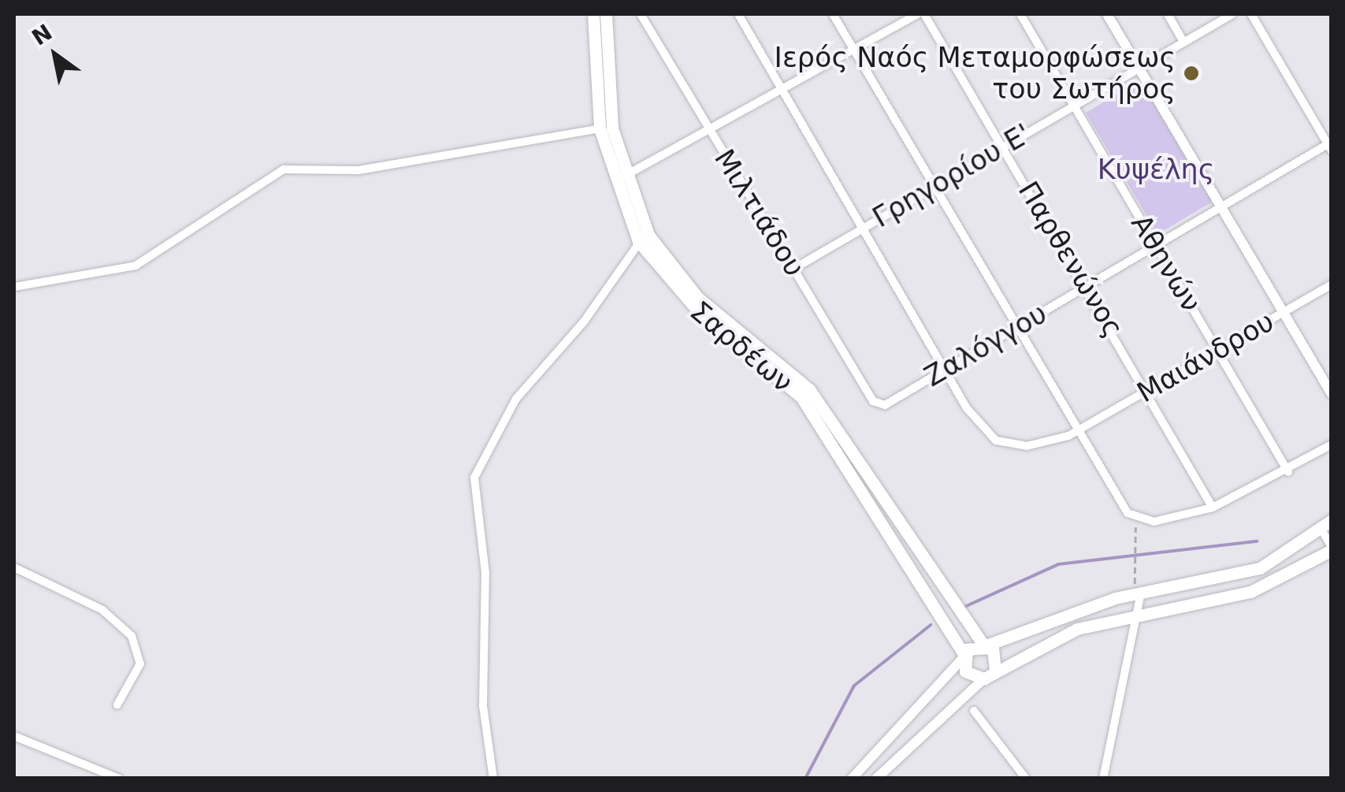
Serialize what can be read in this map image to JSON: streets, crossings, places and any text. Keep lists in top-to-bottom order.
{
  "streets": {
    "main road": ["Σαρδέων"],
    "street": [
      "Γρηγορίου Ε'",
      "Μιλτιάδου",
      "Παρθενώνος",
      "Αθηνών",
      "Ζαλόγγου",
      "Μαιάνδρου"
    ]
  },
  "crossings": [
    ["Γρηγορίου Ε'", "Μιλτιάδου"],
    ["Γρηγορίου Ε'", "Παρθενώνος"],
    ["Γρηγορίου Ε'", "Αθηνών"],
    ["Γρηγορίου Ε'", "Μαιάνδρου"],
    ["Μιλτιάδου", "Ζαλόγγου"],
    ["Παρθενώνος", "Ζαλόγγου"],
    ["Παρθενώνος", "Μαιάνδρου"],
    ["Αθηνών", "Ζαλόγγου"],
    ["Αθηνών", "Μαιάνδρου"],
    ["Ζαλόγγου", "Μαιάνδρου"]
  ],
  "parks": ["Κυψέλης"],
  "places": ["Ιερός Ναός Μεταμορφώσεως του Σωτήρος"],
  "north": "top left"
}
